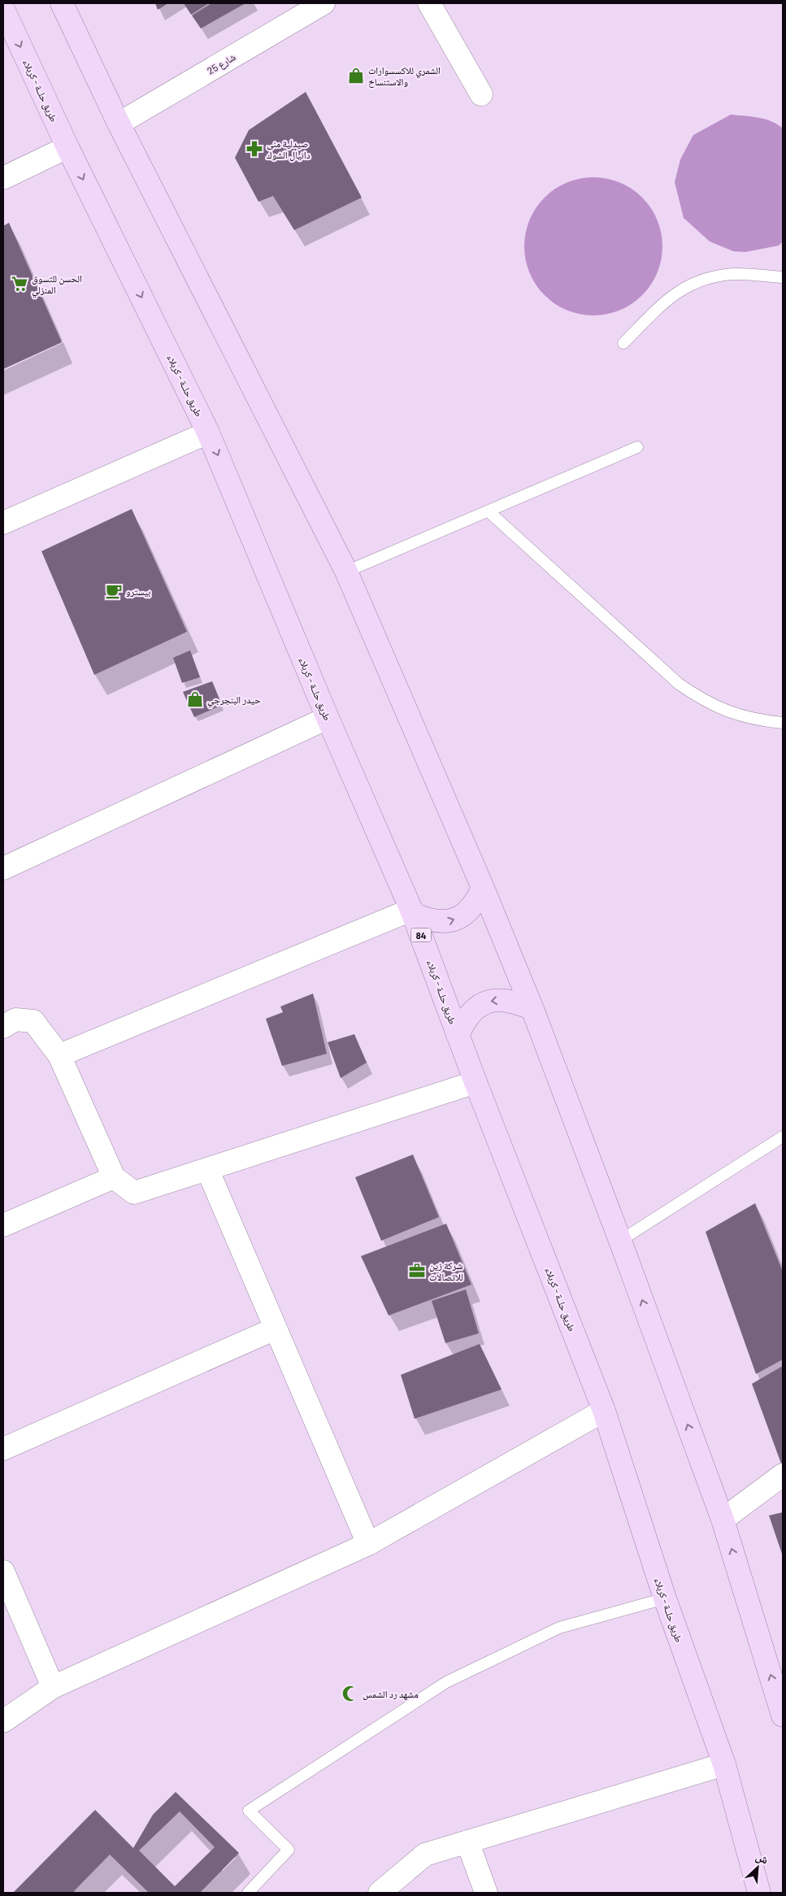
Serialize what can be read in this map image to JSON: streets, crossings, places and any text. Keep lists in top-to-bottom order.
{
  "streets": {
    "main road": ["طريق حلــة - كربلاء", "84"],
    "street": ["شارع 25"]
  },
  "places": {
    "shop": ["الشمري للاكسسوارات والاستنساخ", "حيدر البنجرجي"],
    "pharmacy": ["صيدلية منى دانيال الشوك"],
    "supermarket": ["الحسن للتسوق المنزلي"],
    "cafe": ["بيسترو"],
    "office": ["شركة زين للاتصالات"],
    "mosque": ["مشهد رد الشمس"]
  },
  "north": "top right"
}
